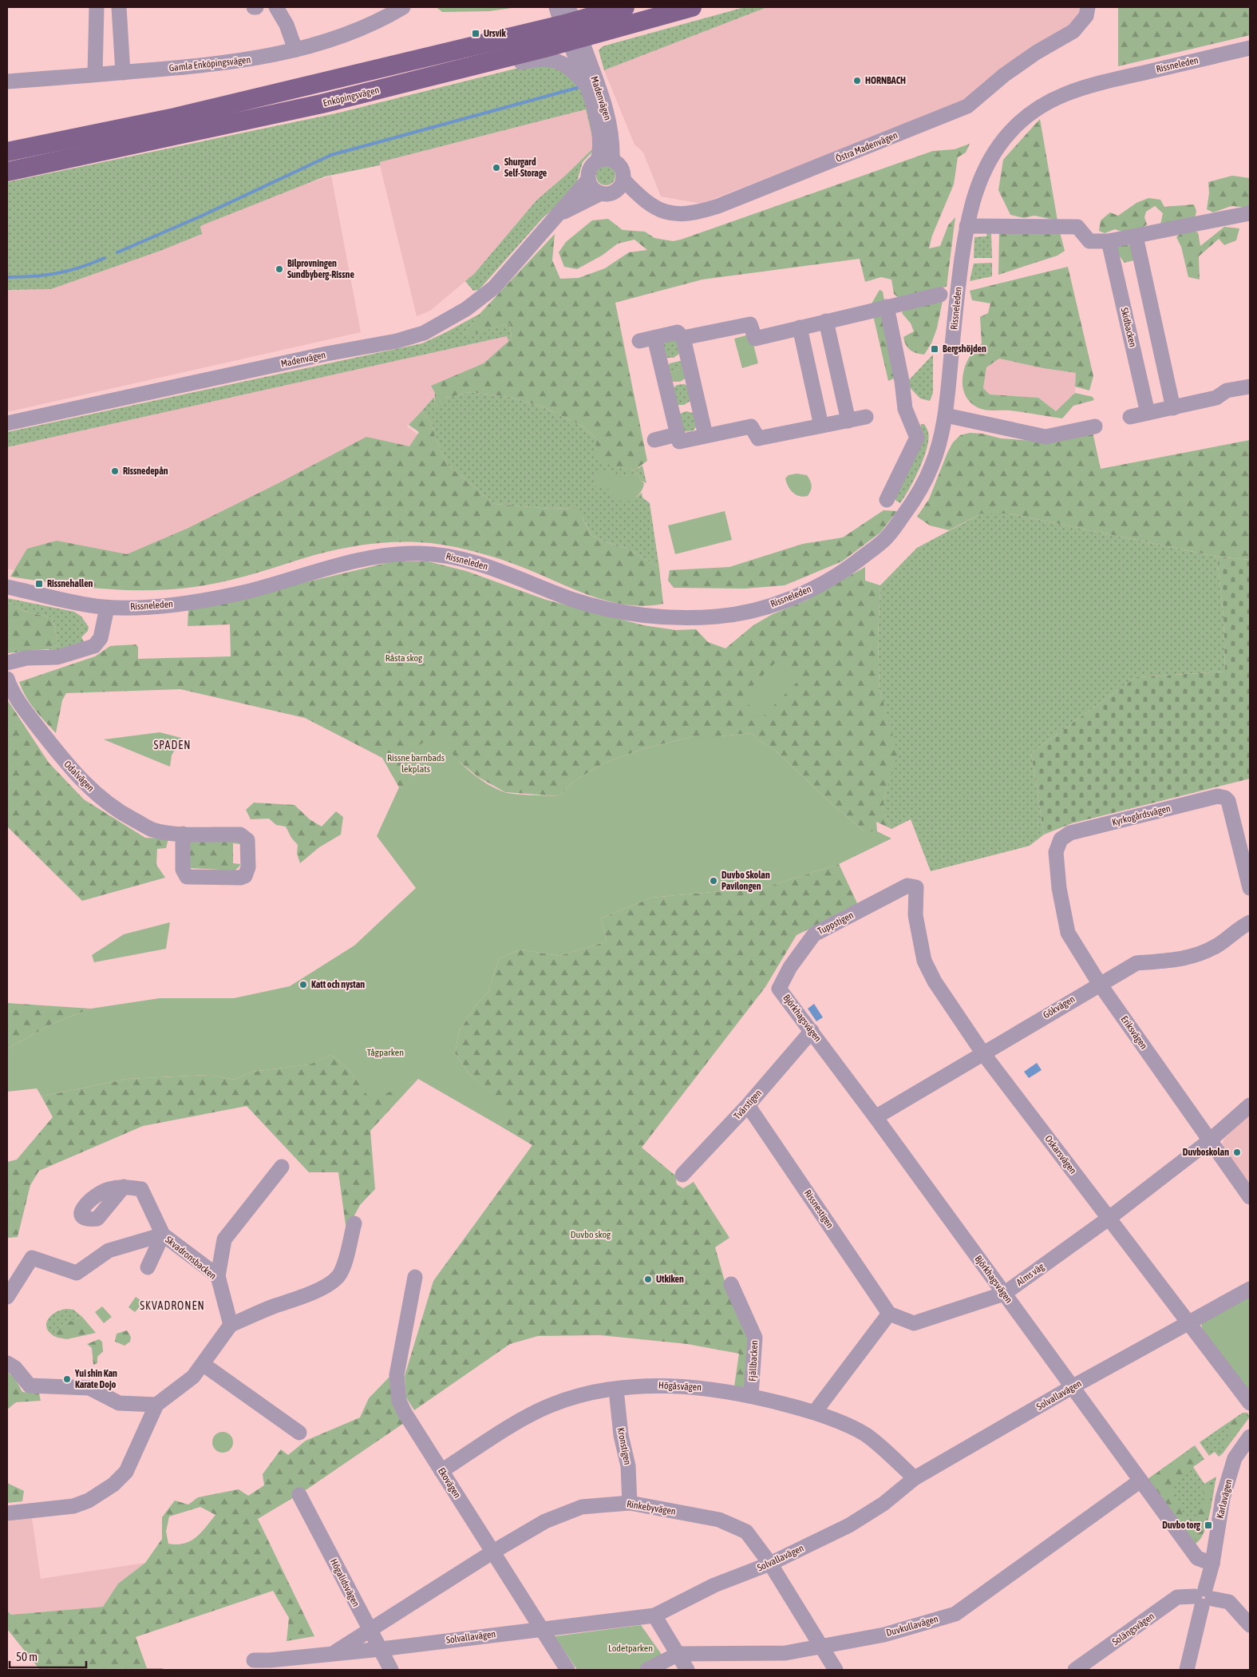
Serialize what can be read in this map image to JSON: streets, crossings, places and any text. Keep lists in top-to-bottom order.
{
  "streets": {
    "main road": ["Enköpingsvägen"],
    "street": [
      "Gamla Enköpingsvägen",
      "Rissneleden",
      "Madenvägen",
      "Östra Madenvägen",
      "Skidbacken",
      "Odalvägen",
      "Kyrkogårdsvägen",
      "Tuppstigen",
      "Gökvägen",
      "Björkhagsvägen",
      "Eriksvägen",
      "Tvärstigen",
      "Oskarsvägen",
      "Rissnestigen",
      "Skvadronsbacken",
      "Alms väg",
      "Fjällbacken",
      "Högåsvägen",
      "Solvallavägen",
      "Kronstigen",
      "Ekovägen",
      "Karlavägen",
      "Rinkebyvägen",
      "Högalidsvägen",
      "Duvkullavägen",
      "Solängsvägen"
    ]
  },
  "crossings": [
    ["Enköpingsvägen", "Madenvägen"],
    ["Madenvägen", "Östra Madenvägen"],
    ["Kyrkogårdsvägen", "Eriksvägen"],
    ["Tuppstigen", "Björkhagsvägen"],
    ["Tuppstigen", "Oskarsvägen"],
    ["Gökvägen", "Björkhagsvägen"],
    ["Gökvägen", "Eriksvägen"],
    ["Gökvägen", "Oskarsvägen"],
    ["Björkhagsvägen", "Tvärstigen"],
    ["Björkhagsvägen", "Alms väg"],
    ["Björkhagsvägen", "Solvallavägen"],
    ["Björkhagsvägen", "Karlavägen"],
    ["Björkhagsvägen", "Duvkullavägen"],
    ["Eriksvägen", "Alms väg"],
    ["Tvärstigen", "Rissnestigen"],
    ["Oskarsvägen", "Alms väg"],
    ["Oskarsvägen", "Solvallavägen"],
    ["Rissnestigen", "Alms väg"],
    ["Fjällbacken", "Högåsvägen"],
    ["Högåsvägen", "Solvallavägen"],
    ["Högåsvägen", "Kronstigen"],
    ["Högåsvägen", "Ekovägen"],
    ["Solvallavägen", "Ekovägen"],
    ["Solvallavägen", "Rinkebyvägen"],
    ["Solvallavägen", "Högalidsvägen"],
    ["Kronstigen", "Rinkebyvägen"],
    ["Ekovägen", "Rinkebyvägen"],
    ["Karlavägen", "Solängsvägen"],
    ["Rinkebyvägen", "Högalidsvägen"],
    ["Rinkebyvägen", "Duvkullavägen"]
  ],
  "districts": ["SPADEN", "SKVADRONEN"],
  "parks": [
    "Råsta skog",
    "Rissne barnbads lekplats",
    "Tågparken",
    "Duvbo skog",
    "Lodetparken"
  ],
  "places": {
    "transit": [
      "Ursvik",
      "Bergshöjden",
      "Rissnehallen",
      "Duvbo torg"
    ],
    "other": [
      "HORNBACH",
      "Shurgard Self-Storage",
      "Bilprovningen Sundbyberg-Rissne",
      "Rissnedepån",
      "Duvbo Skolan Pavilongen",
      "Katt och nystan",
      "Duvboskolan",
      "Utkiken",
      "Yui shin Kan Karate Dojo"
    ]
  },
  "scale_bar": "50 m"
}
